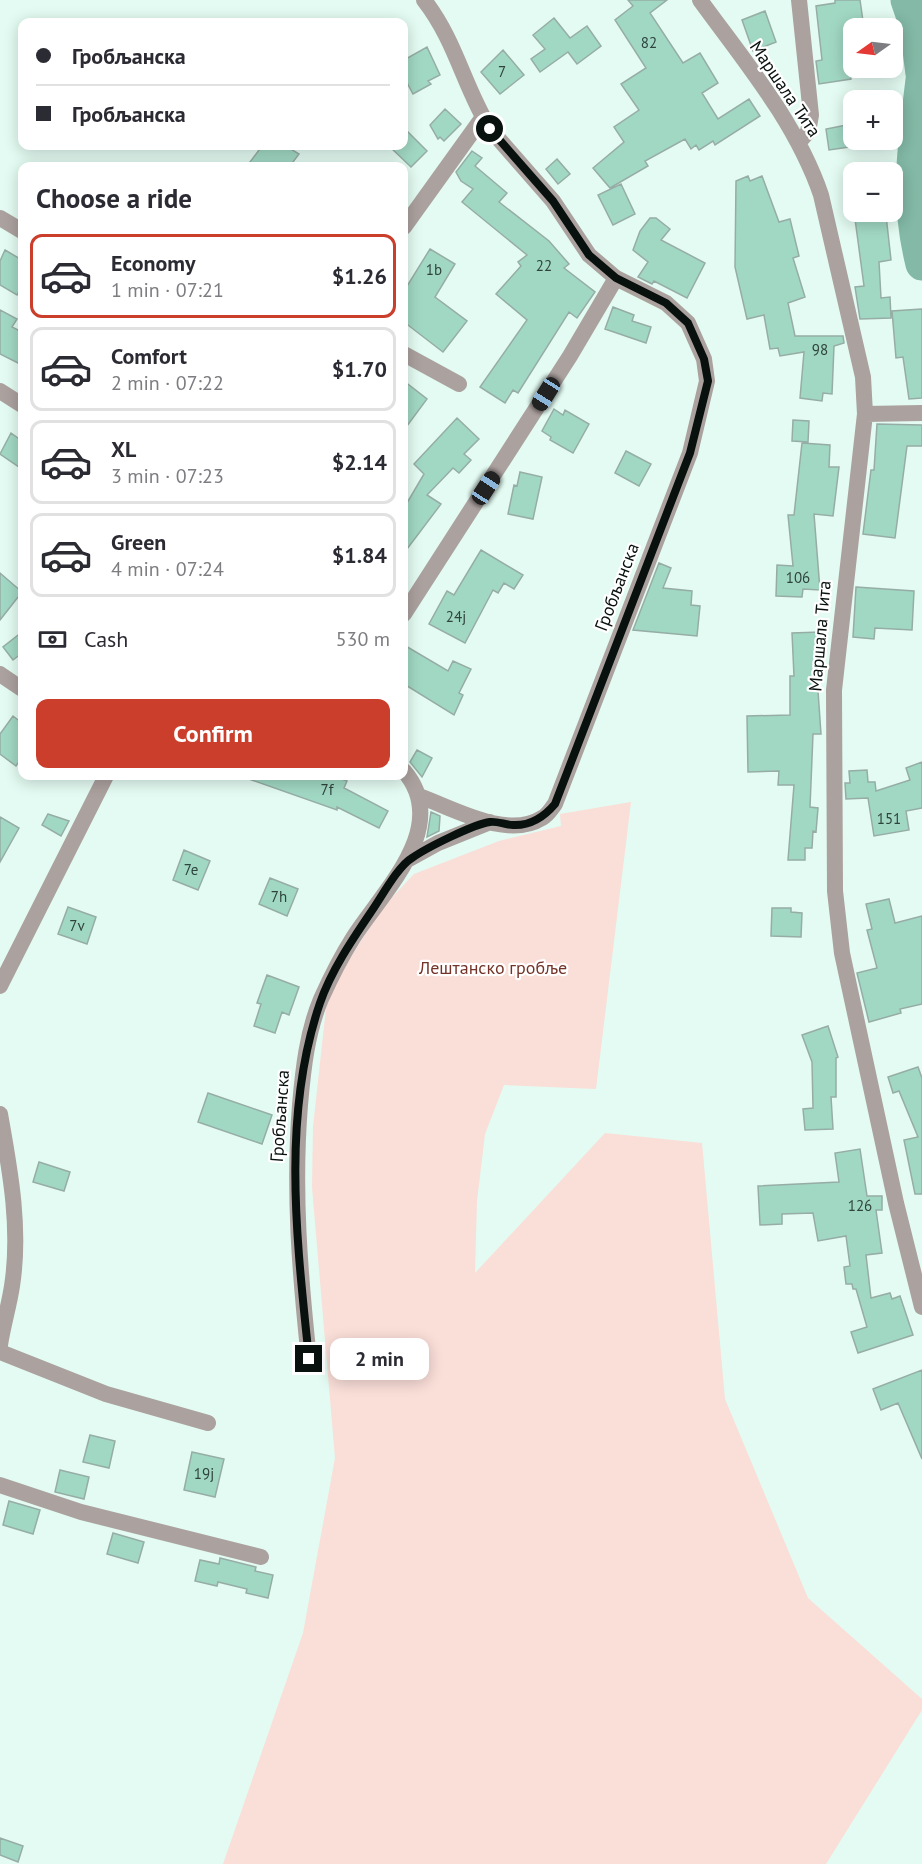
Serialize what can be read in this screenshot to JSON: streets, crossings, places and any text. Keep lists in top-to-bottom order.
{
  "streets": {
    "street": ["Маршала Тита", "Гробљанска"]
  },
  "parks": ["Лештанско гробље"],
  "house_numbers": [
    "82",
    "7",
    "22",
    "1b",
    "98",
    "106",
    "24j",
    "7f",
    "151",
    "7e",
    "7h",
    "7v",
    "126",
    "19j"
  ],
  "north": "left",
  "page": {
    "map_buttons": ["+", "−"],
    "banner": ["Гробљанска", "Гробљанска"],
    "heading": "Choose a ride",
    "list": [
      {
        "name": "Economy",
        "note": "1 min · 07:21",
        "value": "$1.26"
      },
      {
        "name": "Comfort",
        "note": "2 min · 07:22",
        "value": "$1.70"
      },
      {
        "name": "XL",
        "note": "3 min · 07:23",
        "value": "$2.14"
      },
      {
        "name": "Green",
        "note": "4 min · 07:24",
        "value": "$1.84"
      }
    ],
    "pay": ["Cash", "530 m"],
    "buttons": "Confirm",
    "bubble": "2 min"
  }
}
